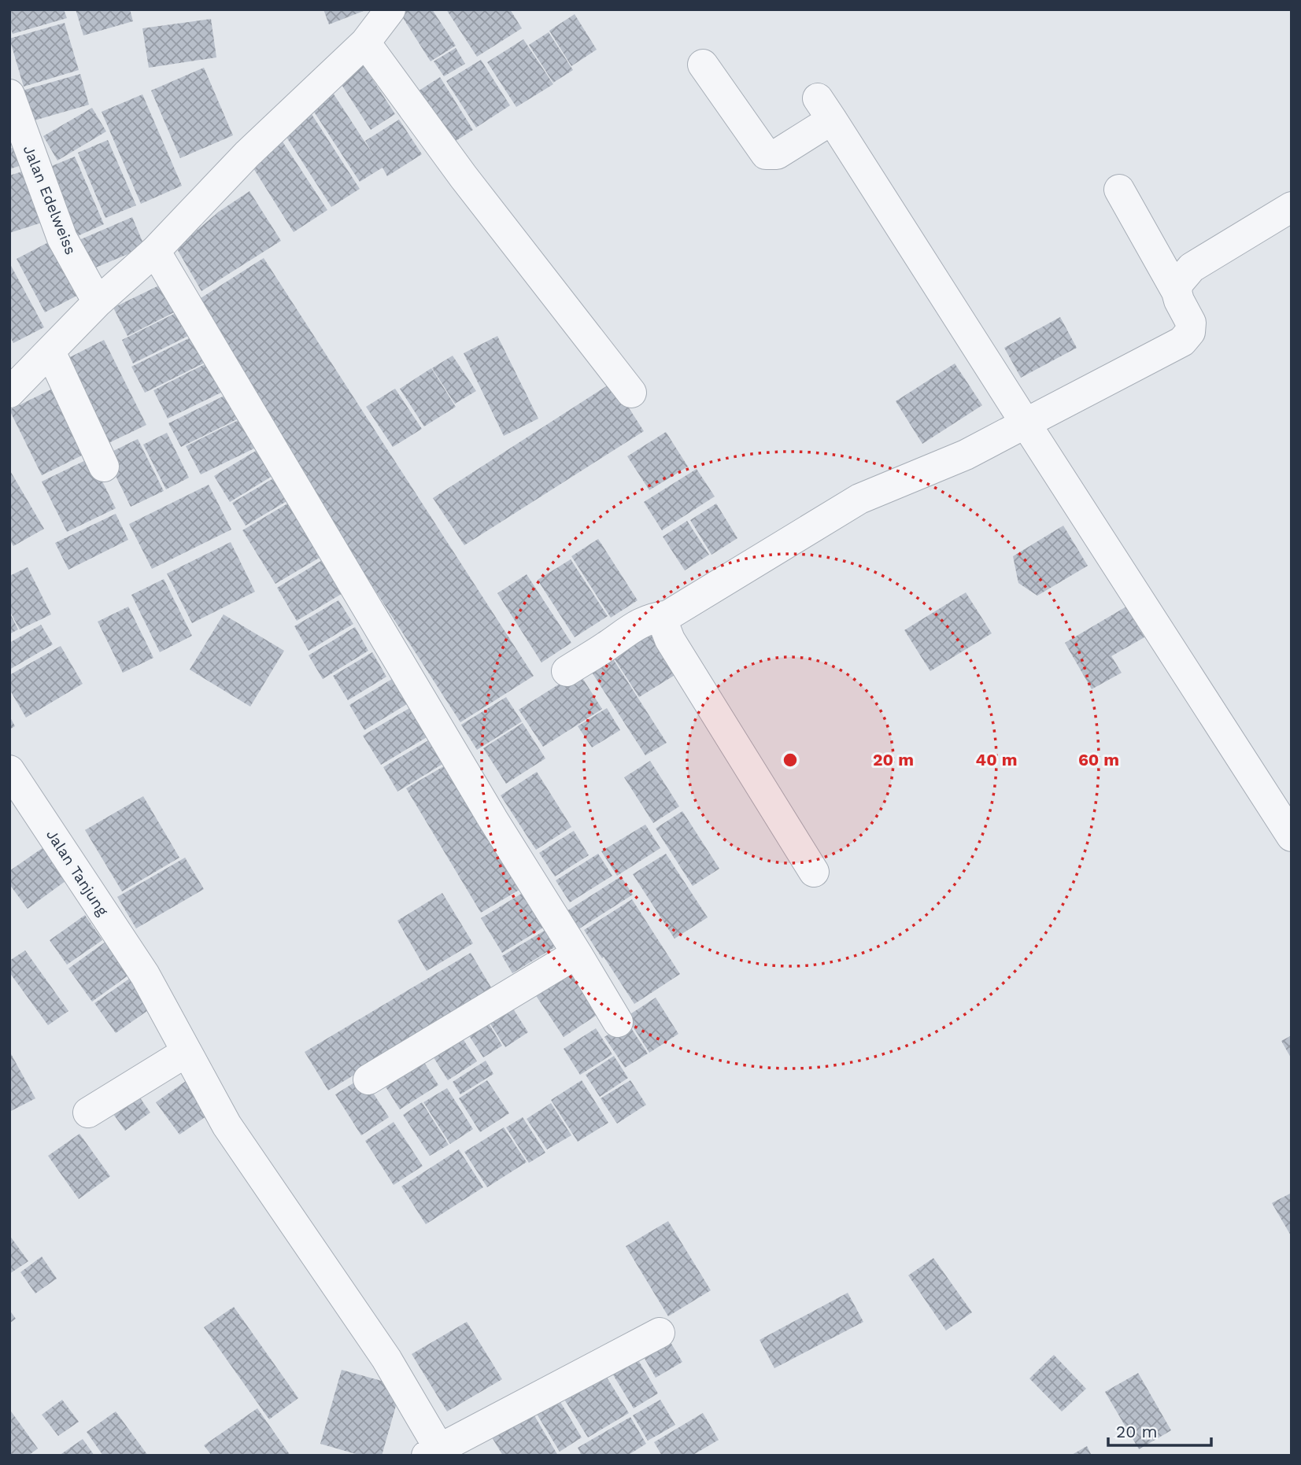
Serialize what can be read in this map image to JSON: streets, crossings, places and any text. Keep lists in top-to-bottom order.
{
  "streets": {
    "street": ["Jalan Edelweiss", "Jalan Tanjung"]
  },
  "scale_bar": "20 m",
  "rings": ["20 m", "40 m", "60 m"]
}
